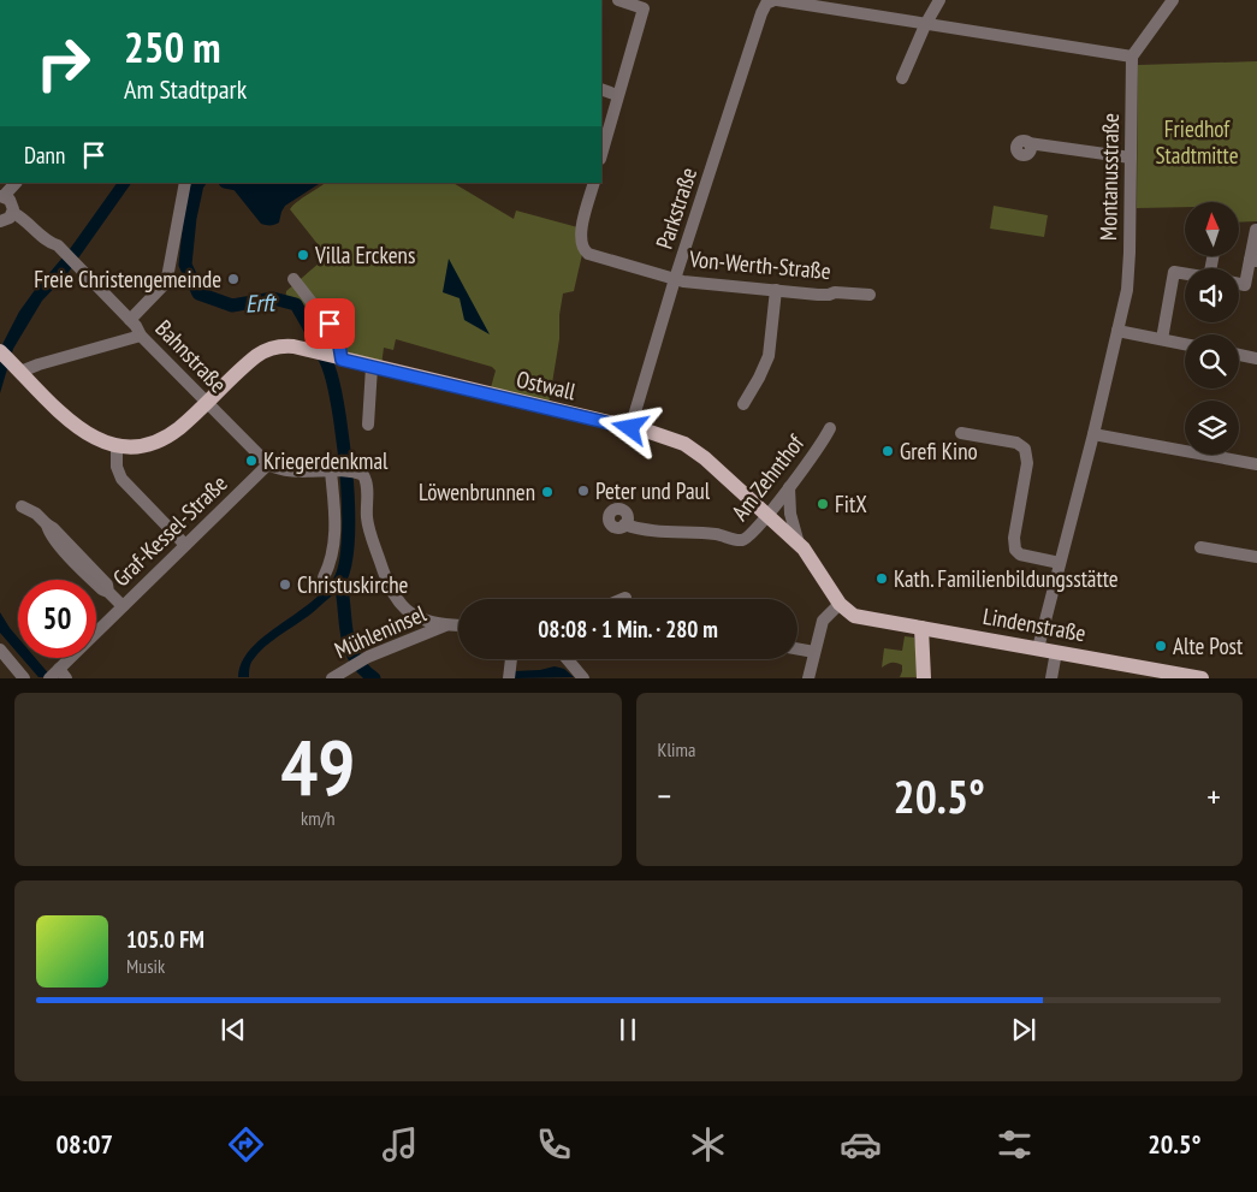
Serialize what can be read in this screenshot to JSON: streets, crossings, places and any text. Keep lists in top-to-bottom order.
{
  "streets": {
    "main road": ["Ostwall", "Lindenstraße"],
    "street": [
      "Montanusstraße",
      "Parkstraße",
      "Von-Werth-Straße",
      "Bahnstraße",
      "Am Zehnthof",
      "Graf-Kessel-Straße",
      "Mühleninsel"
    ]
  },
  "crossings": [
    ["Montanusstraße", "Lindenstraße"],
    ["Parkstraße", "Von-Werth-Straße"],
    ["Parkstraße", "Ostwall"],
    ["Bahnstraße", "Ostwall"],
    ["Bahnstraße", "Graf-Kessel-Straße"],
    ["Ostwall", "Am Zehnthof"],
    ["Ostwall", "Lindenstraße"]
  ],
  "water": ["Erft"],
  "parks": ["Friedhof Stadtmitte"],
  "places": [
    "Villa Erckens",
    "Freie Christengemeinde",
    "Grefi Kino",
    "Kriegerdenkmal",
    "Peter und Paul",
    "Löwenbrunnen",
    "FitX",
    "Kath. Familienbildungsstätte",
    "Christuskirche",
    "Alte Post"
  ],
  "north": "top",
  "page": {
    "turn": ["250 m", "Am Stadtpark"],
    "then": "Dann",
    "limit": "50",
    "trip": "08:08 · 1 Min. · 280 m",
    "tile": [
      ["49", "km/h"],
      "Klima"
    ],
    "heat": ["−", "20.5°", "+"],
    "song": ["105.0 FM", "Musik"],
    "tabs": ["08:07", "20.5°"]
  }
}
